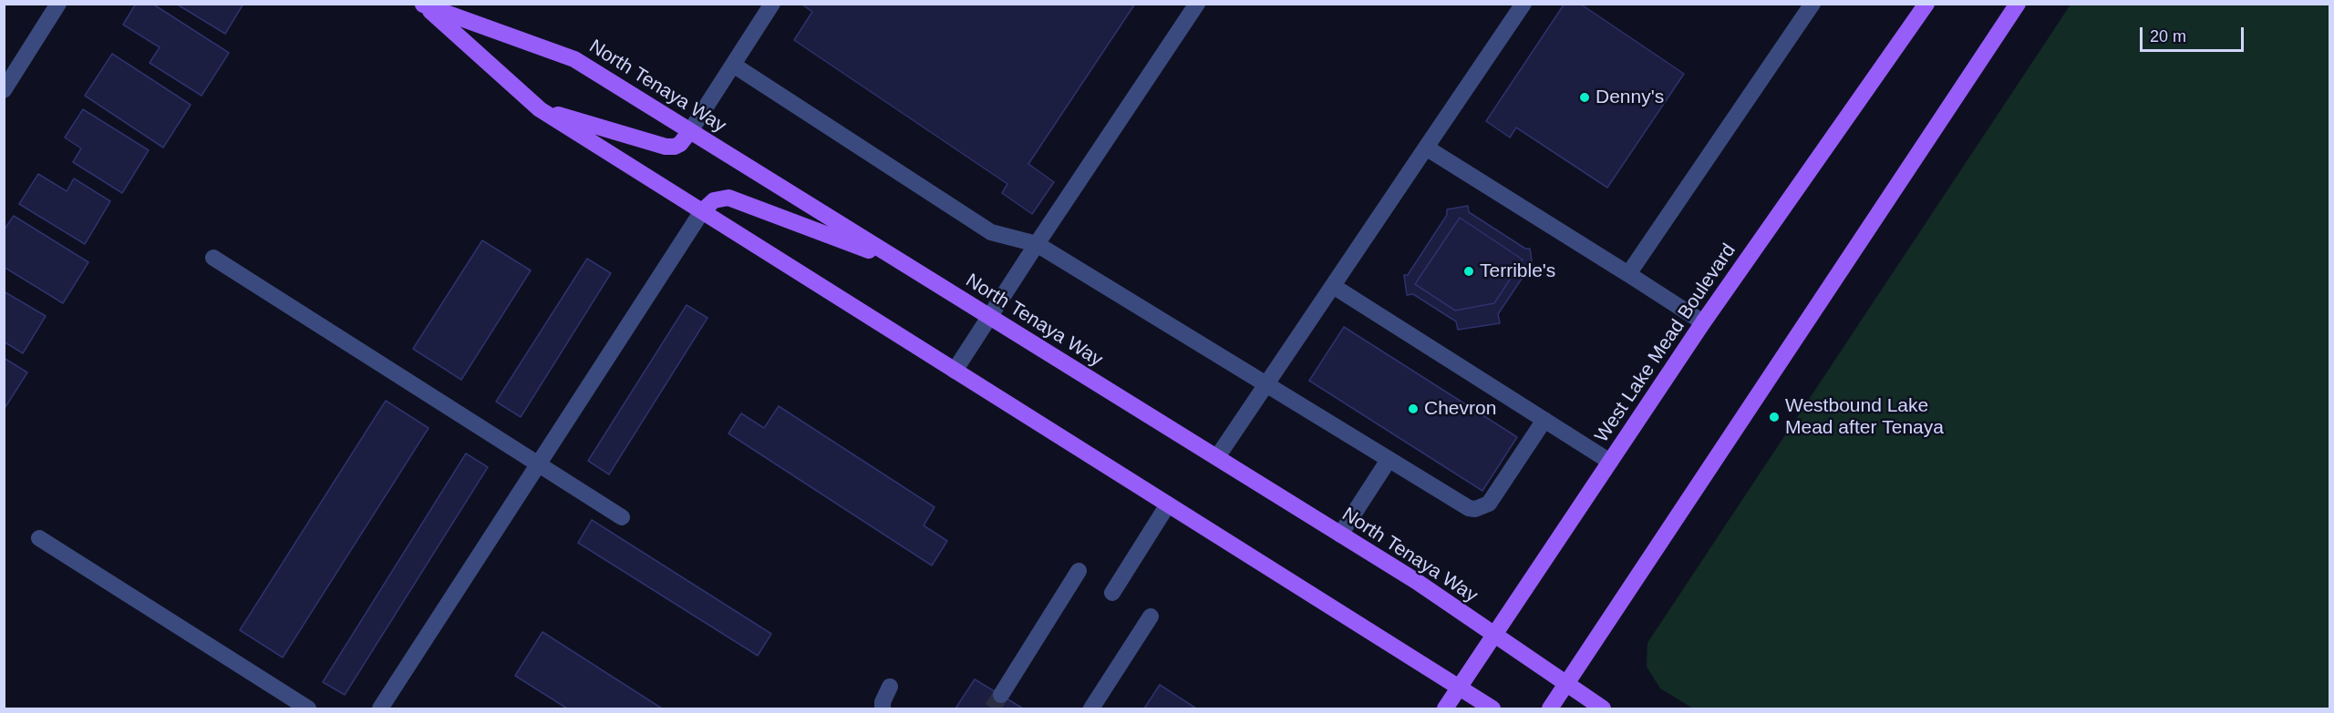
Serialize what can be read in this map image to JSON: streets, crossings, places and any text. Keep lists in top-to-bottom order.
{
  "streets": {
    "main road": ["North Tenaya Way", "West Lake Mead Boulevard"]
  },
  "crossings": [
    ["North Tenaya Way", "West Lake Mead Boulevard"]
  ],
  "places": [
    "Denny's",
    "Terrible's",
    "Chevron",
    "Westbound Lake Mead after Tenaya"
  ],
  "scale_bar": "20 m"
}
